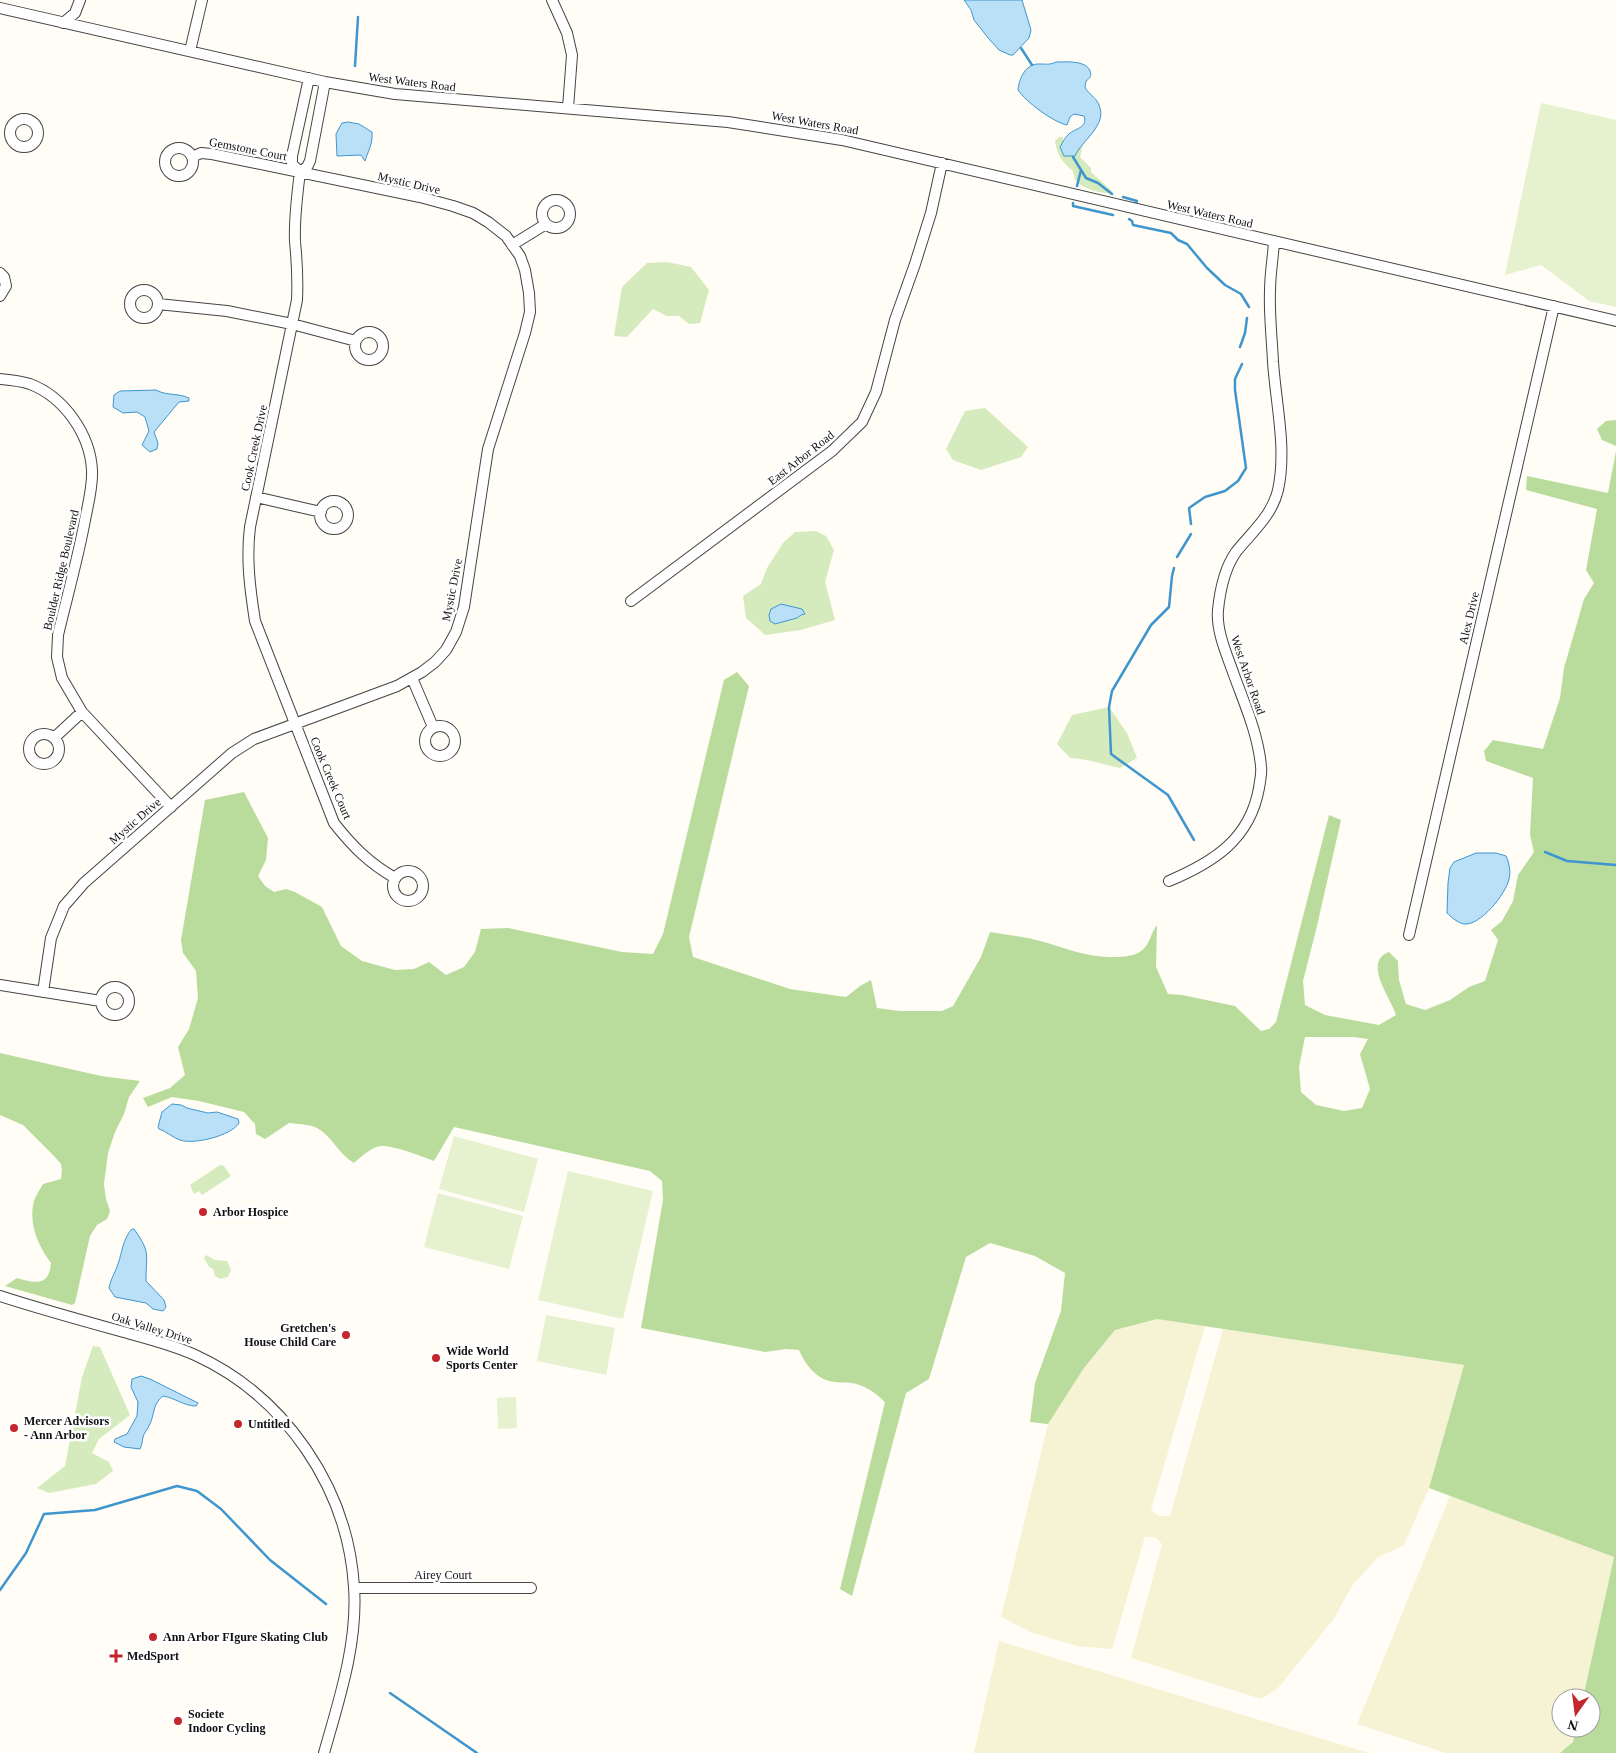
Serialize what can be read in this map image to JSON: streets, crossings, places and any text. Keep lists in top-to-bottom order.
{
  "streets": {
    "street": [
      "West Waters Road",
      "Gemstone Court",
      "Mystic Drive",
      "Cook Creek Drive",
      "East Arbor Road",
      "Boulder Ridge Boulevard",
      "Alex Drive",
      "West Arbor Road",
      "Cook Creek Court",
      "Oak Valley Drive",
      "Airey Court"
    ]
  },
  "crossings": [
    ["West Waters Road", "Cook Creek Drive"],
    ["West Waters Road", "East Arbor Road"],
    ["West Waters Road", "Alex Drive"],
    ["West Waters Road", "West Arbor Road"],
    ["Gemstone Court", "Mystic Drive"],
    ["Gemstone Court", "Cook Creek Drive"],
    ["Mystic Drive", "Cook Creek Drive"],
    ["Mystic Drive", "Boulder Ridge Boulevard"],
    ["Mystic Drive", "Cook Creek Court"],
    ["Cook Creek Drive", "Cook Creek Court"],
    ["Oak Valley Drive", "Airey Court"]
  ],
  "places": {
    "other": [
      "Arbor Hospice",
      "Gretchen's House Child Care",
      "Wide World Sports Center",
      "Untitled",
      "Mercer Advisors - Ann Arbor",
      "Ann Arbor FIgure Skating Club",
      "Societe Indoor Cycling"
    ],
    "health": ["MedSport"]
  },
  "north": "bottom"
}
